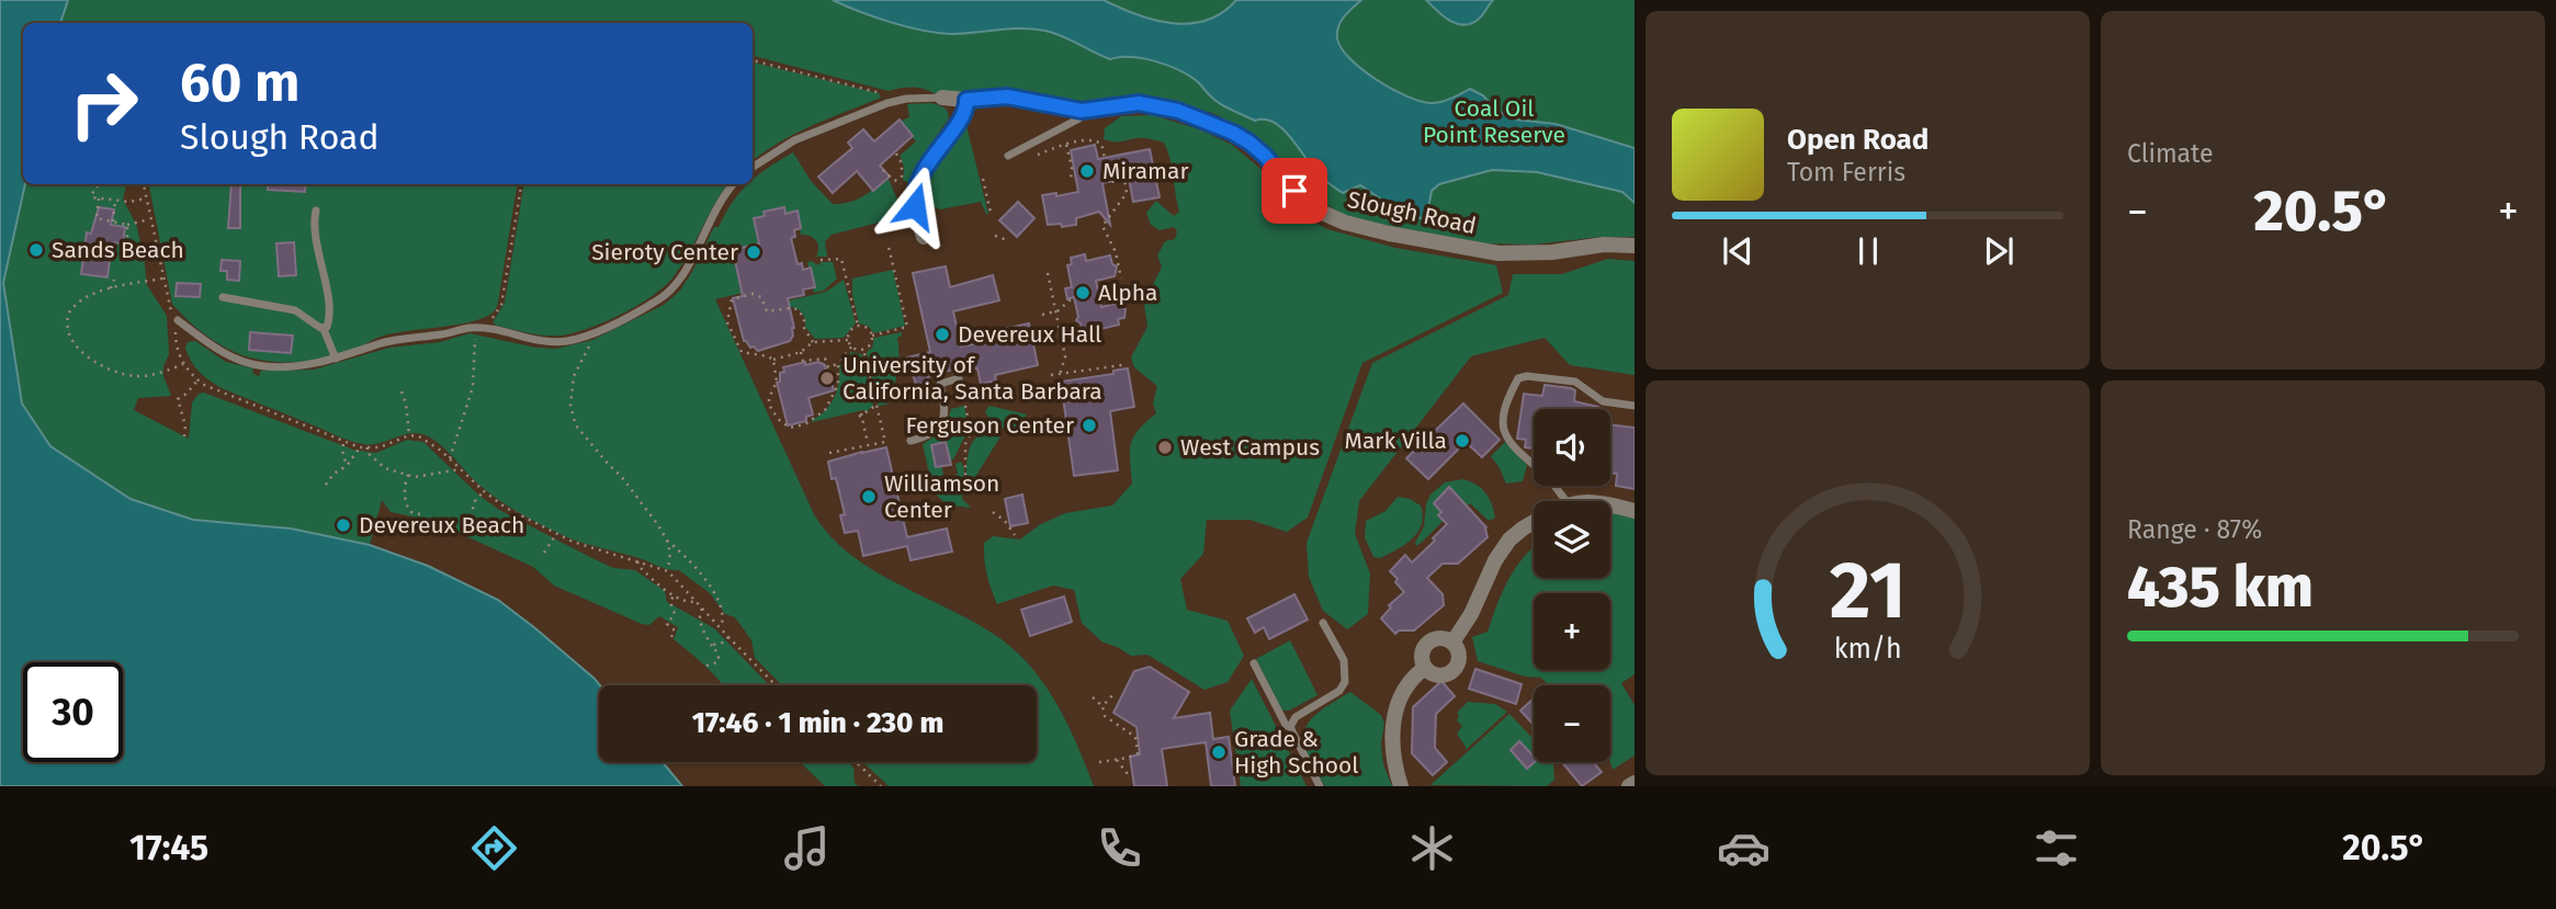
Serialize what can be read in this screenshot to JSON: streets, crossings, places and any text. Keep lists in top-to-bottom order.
{
  "streets": {
    "street": ["Slough Road"]
  },
  "parks": ["Coal Oil Point Reserve"],
  "places": [
    "Miramar",
    "Sands Beach",
    "Sieroty Center",
    "Alpha",
    "Devereux Hall",
    "University of California, Santa Barbara",
    "Ferguson Center",
    "Mark Villa",
    "West Campus",
    "Williamson Center",
    "Devereux Beach",
    "Grade & High School"
  ],
  "page": {
    "tile": [
      "Climate",
      ["Range · 87%", "435 km"]
    ],
    "turn": ["60 m", "Slough Road"],
    "song": ["Open Road", "Tom Ferris"],
    "heat": ["−", "20.5°", "+"],
    "map_buttons": ["+", "−"],
    "limit": "30",
    "trip": "17:46 · 1 min · 230 m",
    "tabs": ["17:45", "20.5°"],
    "gauge": ["21", "km/h"]
  }
}
